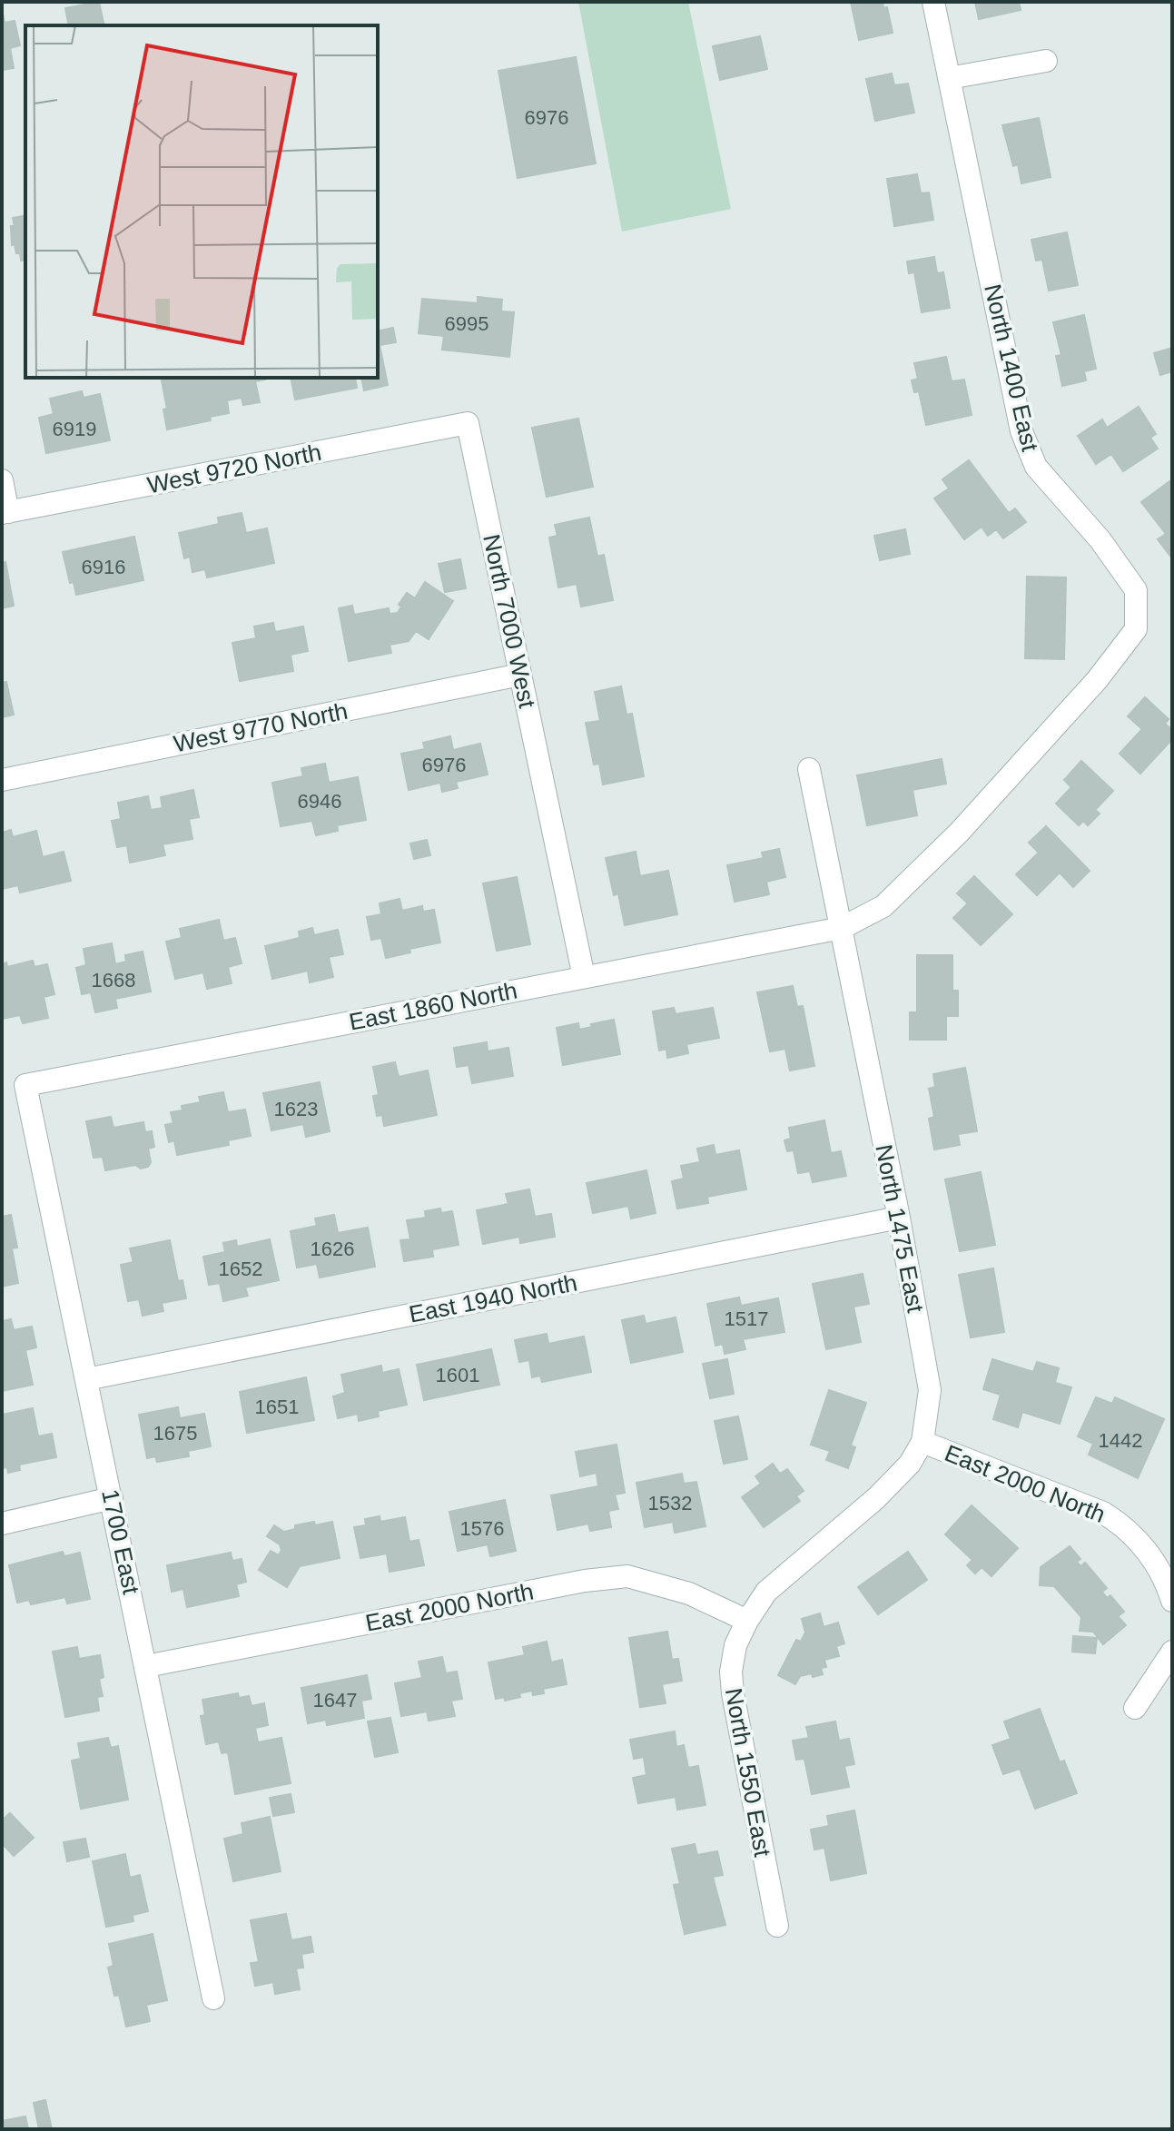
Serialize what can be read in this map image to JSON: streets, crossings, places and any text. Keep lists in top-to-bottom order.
{
  "streets": {
    "street": [
      "North 1400 East",
      "West 9720 North",
      "North 7000 West",
      "West 9770 North",
      "East 1860 North",
      "North 1475 East",
      "East 1940 North",
      "East 2000 North",
      "1700 East",
      "North 1550 East"
    ]
  },
  "crossings": [
    ["North 1400 East", "East 1860 North"],
    ["North 1400 East", "North 1475 East"],
    ["West 9720 North", "North 7000 West"],
    ["North 7000 West", "West 9770 North"],
    ["North 7000 West", "East 1860 North"],
    ["East 1860 North", "North 1475 East"],
    ["East 1860 North", "1700 East"],
    ["North 1475 East", "East 1940 North"],
    ["North 1475 East", "East 2000 North"],
    ["North 1475 East", "North 1550 East"],
    ["East 1940 North", "1700 East"],
    ["East 2000 North", "1700 East"],
    ["East 2000 North", "North 1550 East"]
  ],
  "house_numbers": [
    "6976",
    "6995",
    "6919",
    "6916",
    "6976",
    "6946",
    "1668",
    "1623",
    "1626",
    "1652",
    "1517",
    "1601",
    "1651",
    "1675",
    "1442",
    "1532",
    "1576",
    "1647"
  ]
}
